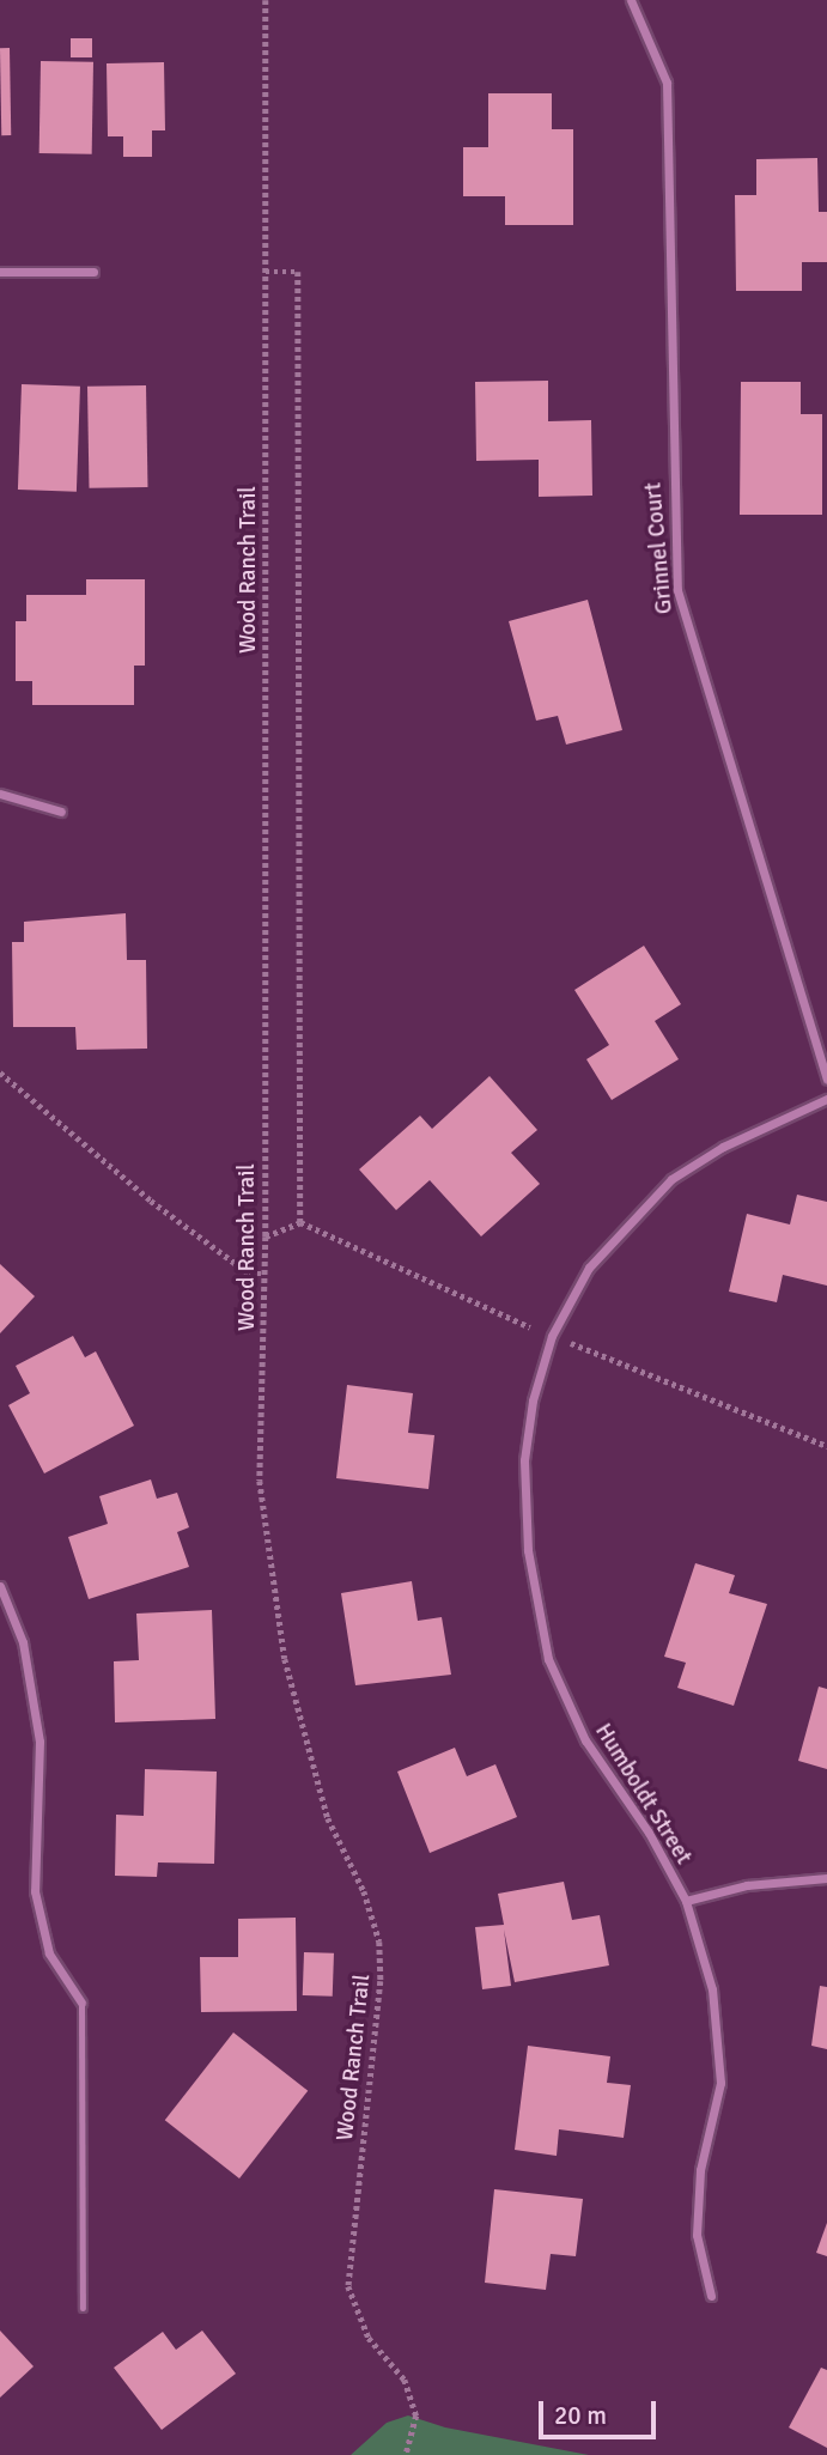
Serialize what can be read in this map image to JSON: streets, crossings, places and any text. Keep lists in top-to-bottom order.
{
  "streets": {
    "street": ["Grinnel Court", "Humboldt Street"],
    "path": ["Wood Ranch Trail"]
  },
  "scale_bar": "20 m"
}
